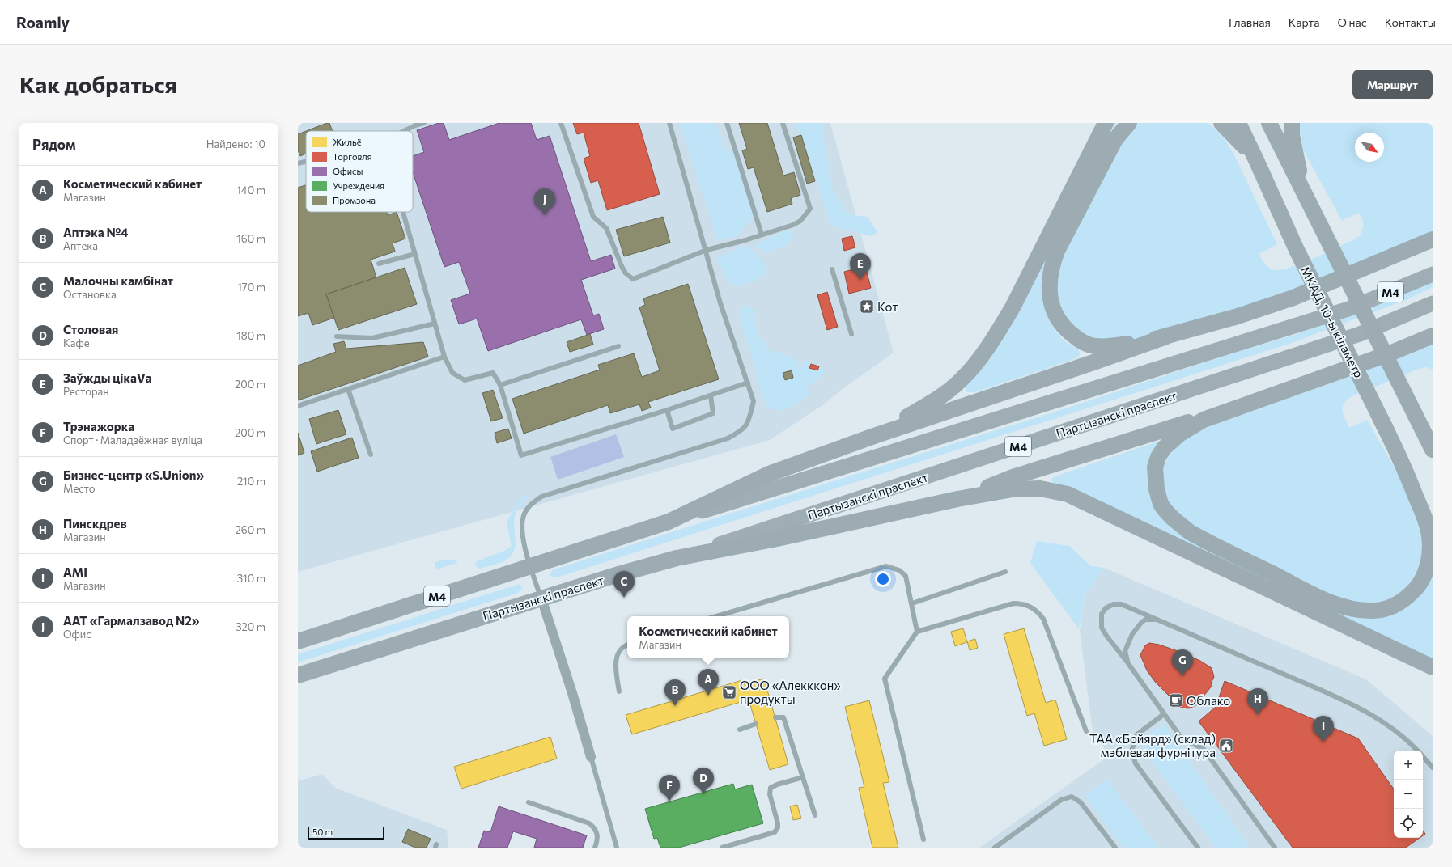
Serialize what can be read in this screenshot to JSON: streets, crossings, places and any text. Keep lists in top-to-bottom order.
{
  "streets": {
    "highway": ["М4", "МКАД, 10-ы кіламетр", "Партызанскі праспект"]
  },
  "places": {
    "place": ["Кот"],
    "supermarket": ["ООО «Алекккон» продукты"],
    "cafe": ["Облако"],
    "public building": ["ТАА «Бойярд» (склад) мэблевая фурнітура"]
  },
  "legend": [
    "Жильё",
    "Торговля",
    "Офисы",
    "Учреждения",
    "Промзона"
  ],
  "scale_bar": "50 m",
  "north": "bottom right",
  "page": {
    "header": "Roamly",
    "nav": [
      "Главная",
      "Карта",
      "О нас",
      "Контакты"
    ],
    "buttons": "Маршрут",
    "title": "Как добраться",
    "heading": ["Рядом", "Найдено: 10"],
    "list": [
      {
        "mark": "A",
        "name": "Косметический кабинет",
        "note": "Магазин",
        "value": "140 m"
      },
      {
        "mark": "B",
        "name": "Аптэка №4",
        "note": "Аптека",
        "value": "160 m"
      },
      {
        "mark": "C",
        "name": "Малочны камбінат",
        "note": "Остановка",
        "value": "170 m"
      },
      {
        "mark": "D",
        "name": "Столовая",
        "note": "Кафе",
        "value": "180 m"
      },
      {
        "mark": "E",
        "name": "Заўжды цікаVа",
        "note": "Ресторан",
        "value": "200 m"
      },
      {
        "mark": "F",
        "name": "Трэнажорка",
        "note": "Спорт · Маладзёжная вуліца",
        "value": "200 m"
      },
      {
        "mark": "G",
        "name": "Бизнес-центр «S.Union»",
        "note": "Место",
        "value": "210 m"
      },
      {
        "mark": "H",
        "name": "Пинскдрев",
        "note": "Магазин",
        "value": "260 m"
      },
      {
        "mark": "I",
        "name": "AMI",
        "note": "Магазин",
        "value": "310 m"
      },
      {
        "mark": "J",
        "name": "ААТ «Гармалзавод N2»",
        "note": "Офис",
        "value": "320 m"
      }
    ],
    "pins": [
      "J",
      "E",
      "C",
      "G",
      "A",
      "B",
      "H",
      "I",
      "D",
      "F"
    ],
    "popup": ["Косметический кабинет", "Магазин"],
    "map_buttons": ["+", "−"],
    "scale": "50 m"
  }
}
